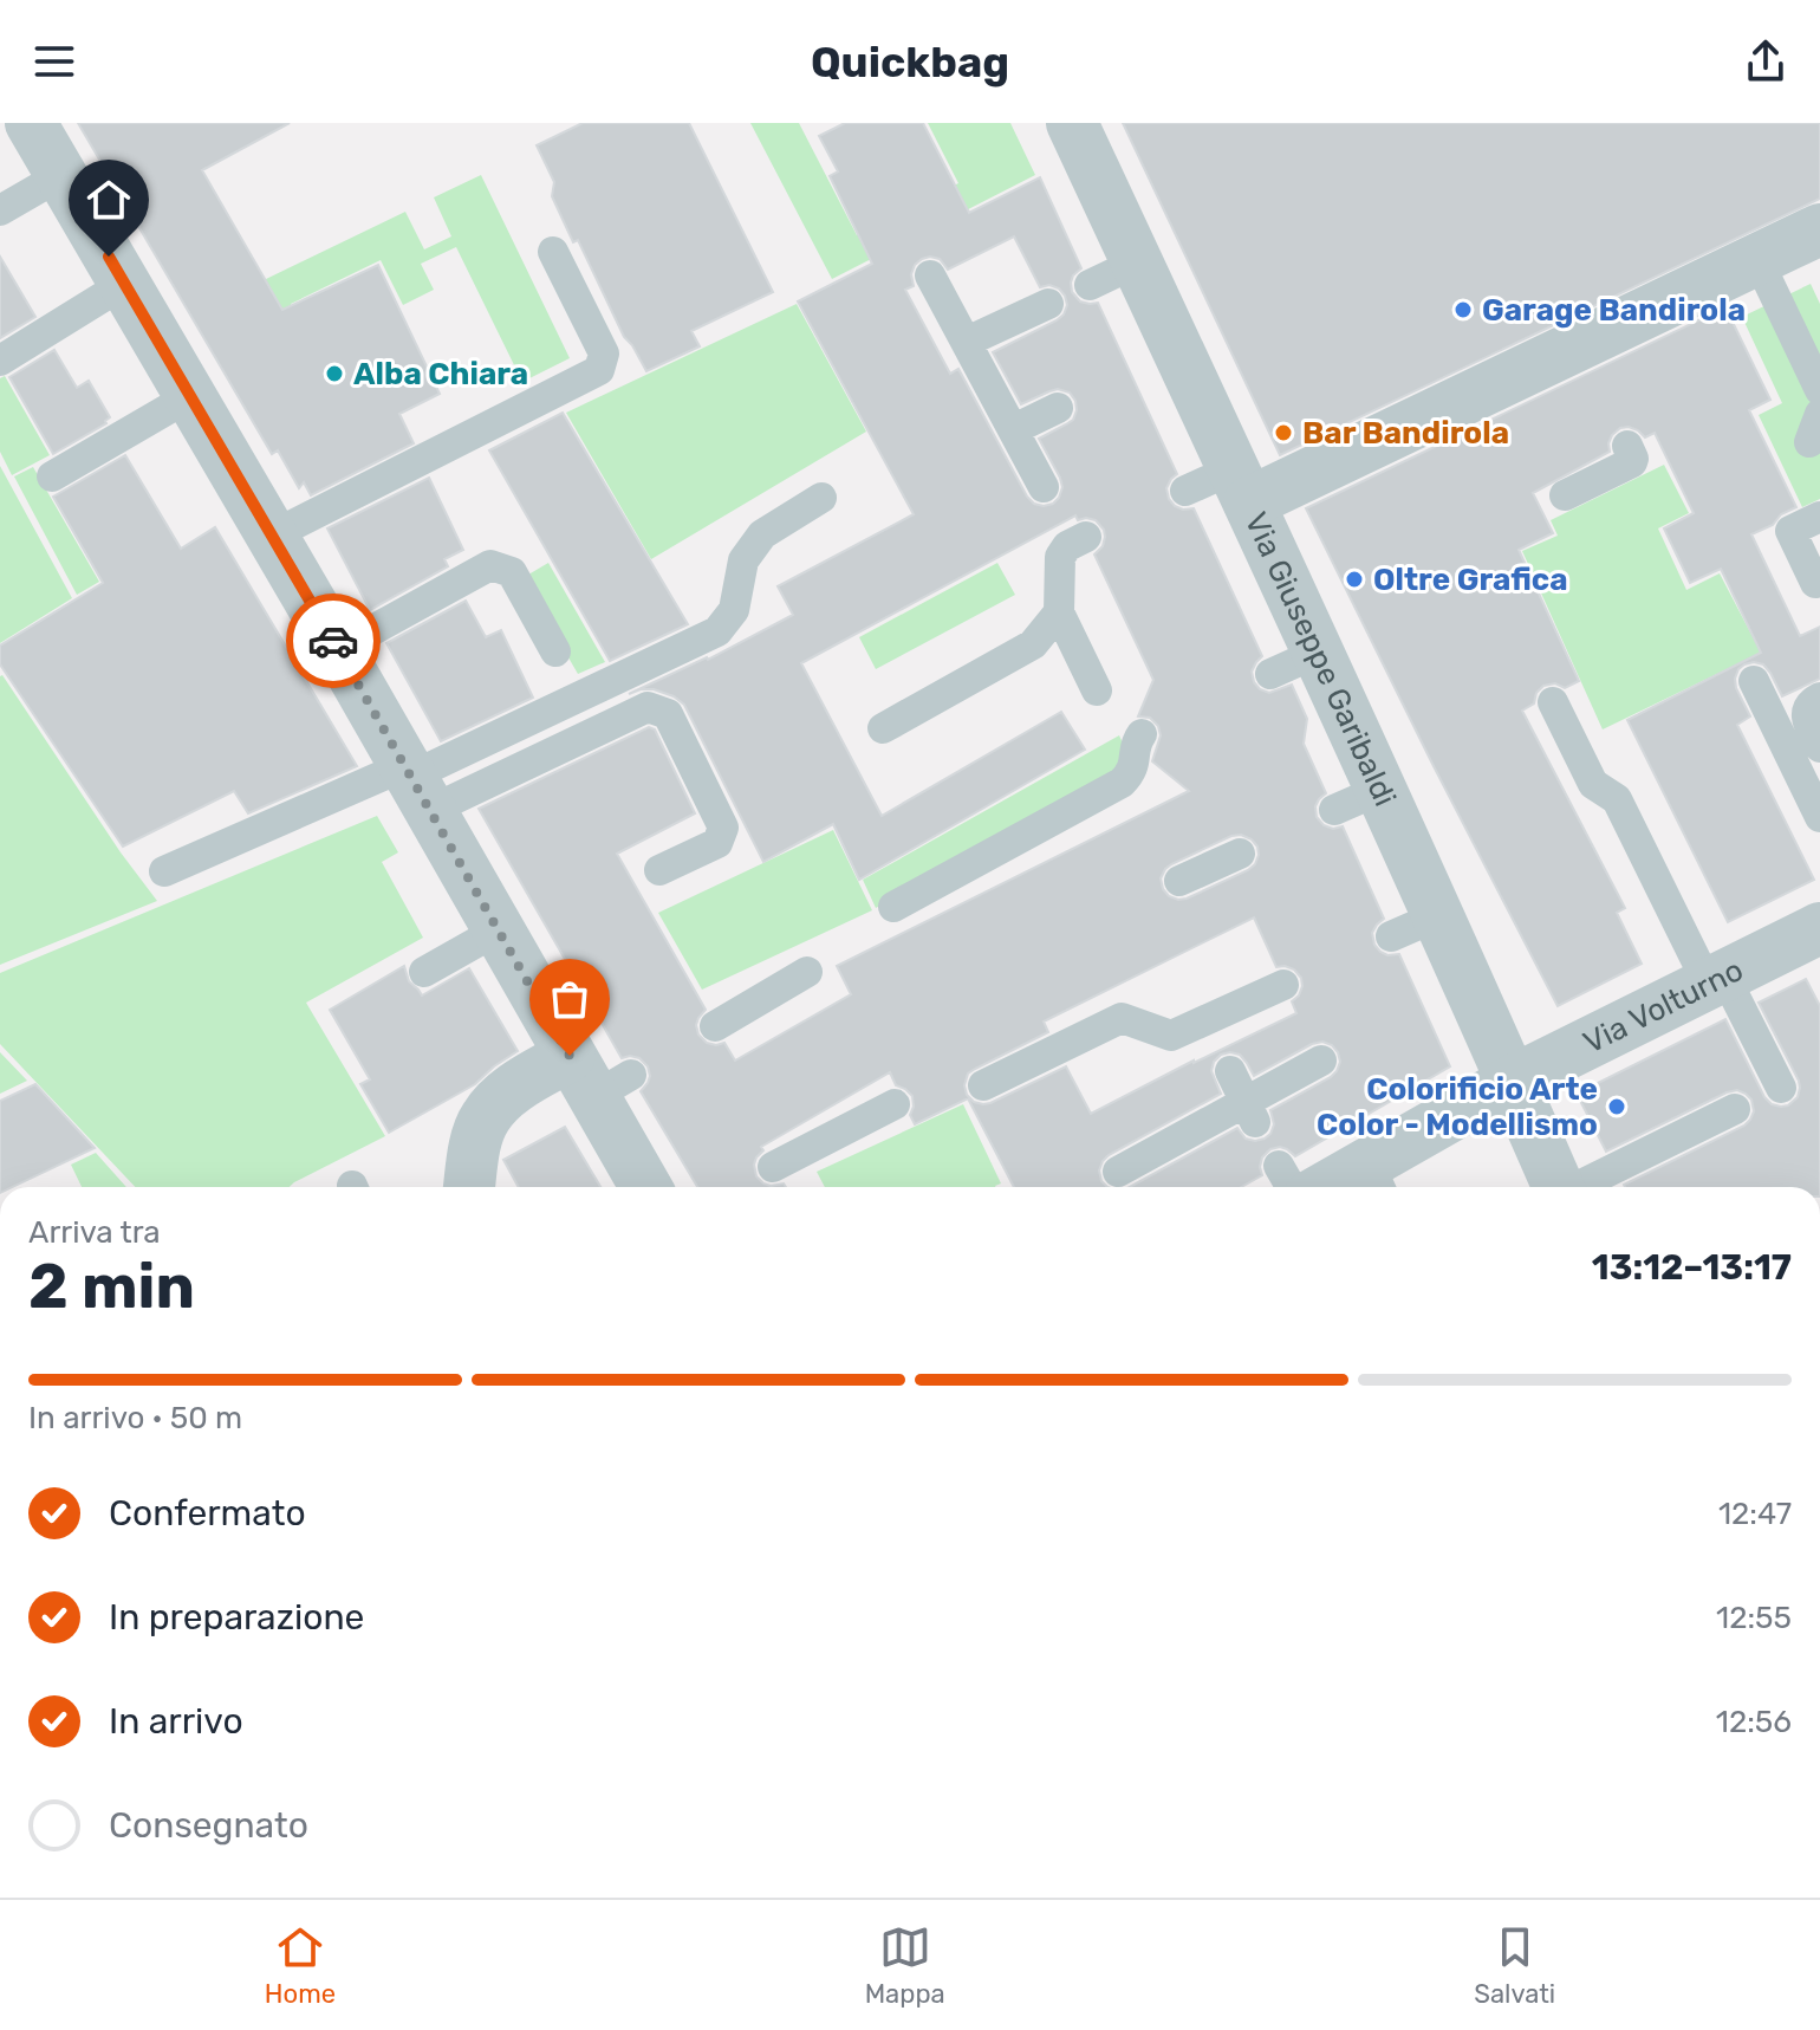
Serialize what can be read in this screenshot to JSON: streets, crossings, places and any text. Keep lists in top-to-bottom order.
{
  "streets": {
    "street": ["Via Giuseppe Garibaldi", "Via Volturno"]
  },
  "crossings": [
    ["Via Giuseppe Garibaldi", "Via Volturno"]
  ],
  "places": [
    "Garage Bandirola",
    "Alba Chiara",
    "Bar Bandirola",
    "Oltre Grafica",
    "Colorificio Arte Color - Modellismo"
  ],
  "page": {
    "header": "Quickbag",
    "heading": ["2 min", "Arriva tra", "13:12–13:17"],
    "bar": "In arrivo · 50 m",
    "list": [
      ["Confermato", "12:47"],
      ["In preparazione", "12:55"],
      ["In arrivo", "12:56"],
      "Consegnato"
    ],
    "tabs": ["Home", "Mappa", "Salvati"]
  }
}
